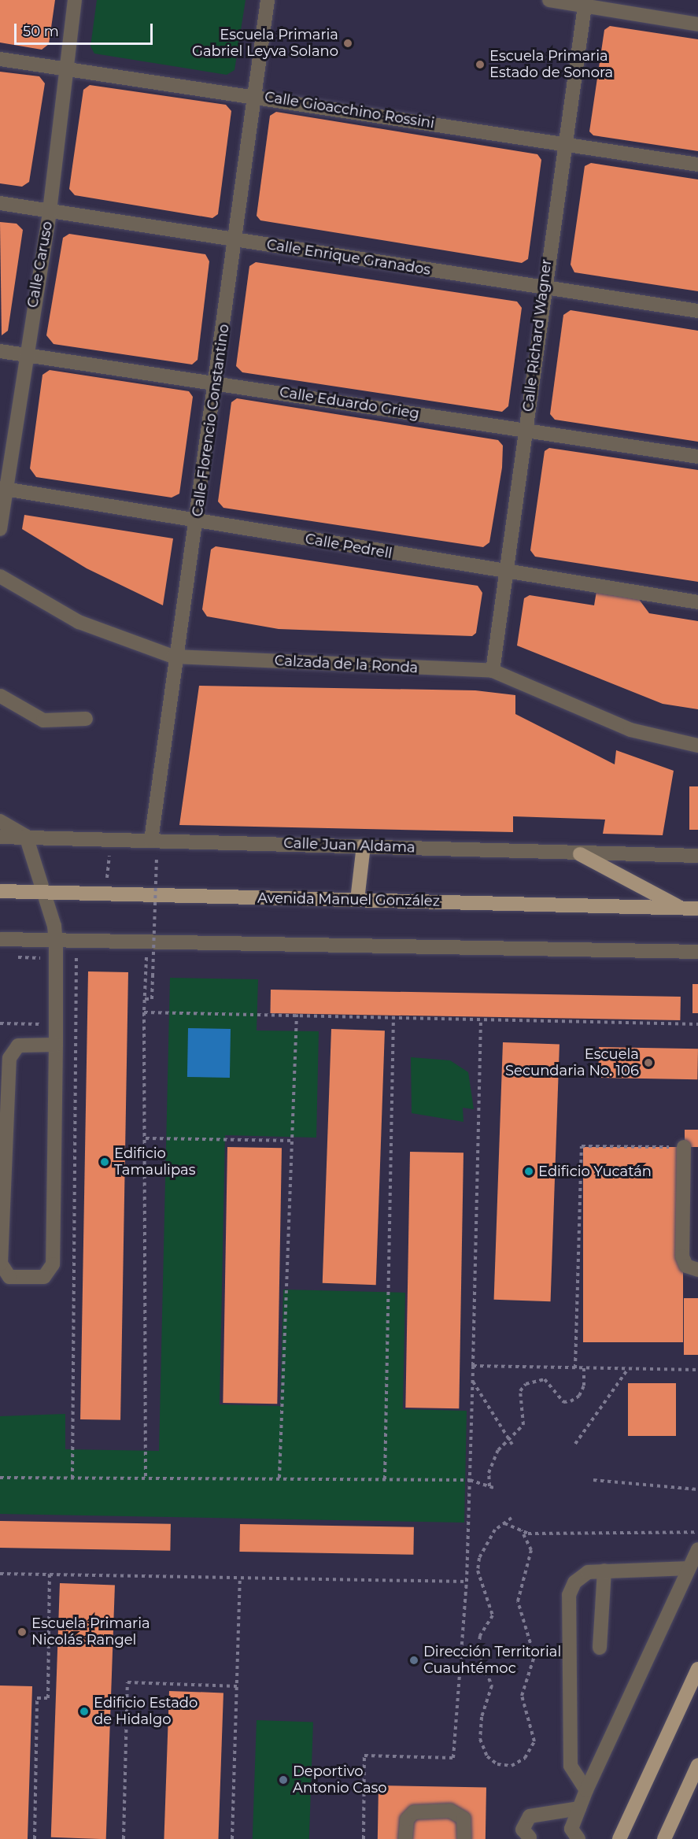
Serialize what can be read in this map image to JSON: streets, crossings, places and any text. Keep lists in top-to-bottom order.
{
  "streets": {
    "main road": ["Avenida Manuel González"],
    "street": [
      "Calle Gioacchino Rossini",
      "Calle Enrique Granados",
      "Calle Caruso",
      "Calle Richard Wagner",
      "Calle Eduardo Grieg",
      "Calle Florencio Constantino",
      "Calle Pedrell",
      "Calzada de la Ronda",
      "Calle Juan Aldama"
    ]
  },
  "crossings": [
    ["Calle Gioacchino Rossini", "Calle Caruso"],
    ["Calle Gioacchino Rossini", "Calle Richard Wagner"],
    ["Calle Gioacchino Rossini", "Calle Florencio Constantino"],
    ["Calle Enrique Granados", "Calle Caruso"],
    ["Calle Enrique Granados", "Calle Richard Wagner"],
    ["Calle Enrique Granados", "Calle Florencio Constantino"],
    ["Calle Caruso", "Calle Eduardo Grieg"],
    ["Calle Caruso", "Calle Pedrell"],
    ["Calle Richard Wagner", "Calle Eduardo Grieg"],
    ["Calle Richard Wagner", "Calle Pedrell"],
    ["Calle Richard Wagner", "Calzada de la Ronda"],
    ["Calle Eduardo Grieg", "Calle Florencio Constantino"],
    ["Calle Florencio Constantino", "Calle Pedrell"],
    ["Calle Florencio Constantino", "Calzada de la Ronda"],
    ["Calle Florencio Constantino", "Calle Juan Aldama"]
  ],
  "places": [
    "Escuela Primaria Gabriel Leyva Solano",
    "Escuela Primaria Estado de Sonora",
    "Escuela Secundaria No. 106",
    "Edificio Tamaulipas",
    "Edificio Yucatán",
    "Escuela Primaria Nicolás Rangel",
    "Dirección Territorial Cuauhtémoc",
    "Edificio Estado de Hidalgo",
    "Deportivo Antonio Caso"
  ],
  "scale_bar": "50 m"
}
